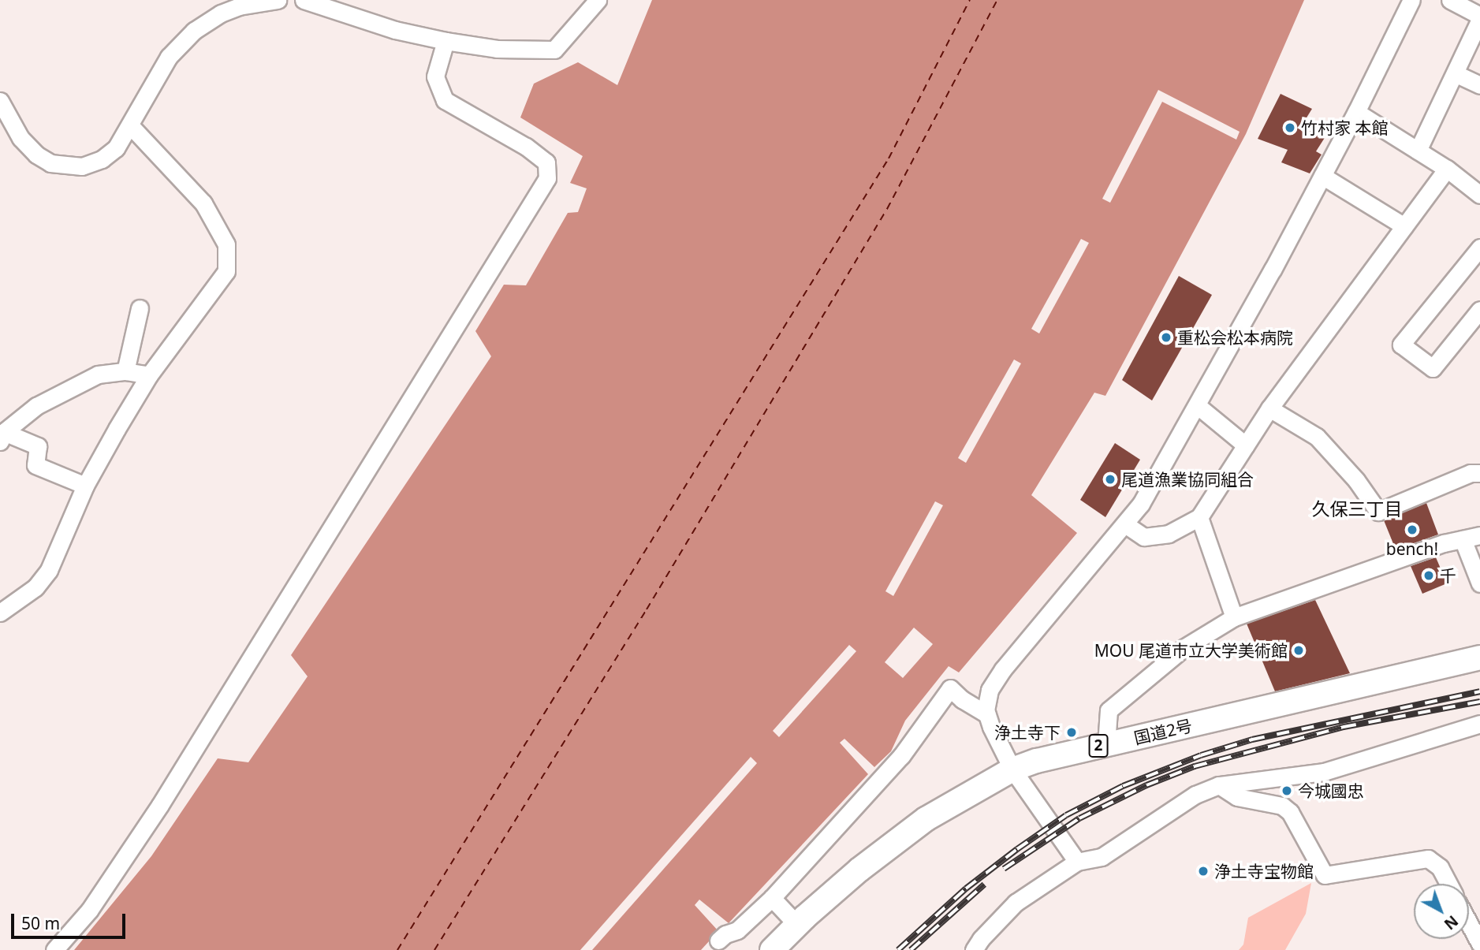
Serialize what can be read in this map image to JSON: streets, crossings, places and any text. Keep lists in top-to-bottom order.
{
  "streets": {
    "highway": ["国道2号", "2"]
  },
  "districts": ["久保三丁目"],
  "places": [
    "竹村家 本館",
    "重松会松本病院",
    "尾道漁業協同組合",
    "bench!",
    "千",
    "MOU 尾道市立大学美術館",
    "浄土寺下",
    "今城國忠",
    "浄土寺宝物館"
  ],
  "scale_bar": "50 m",
  "north": "bottom right"
}
